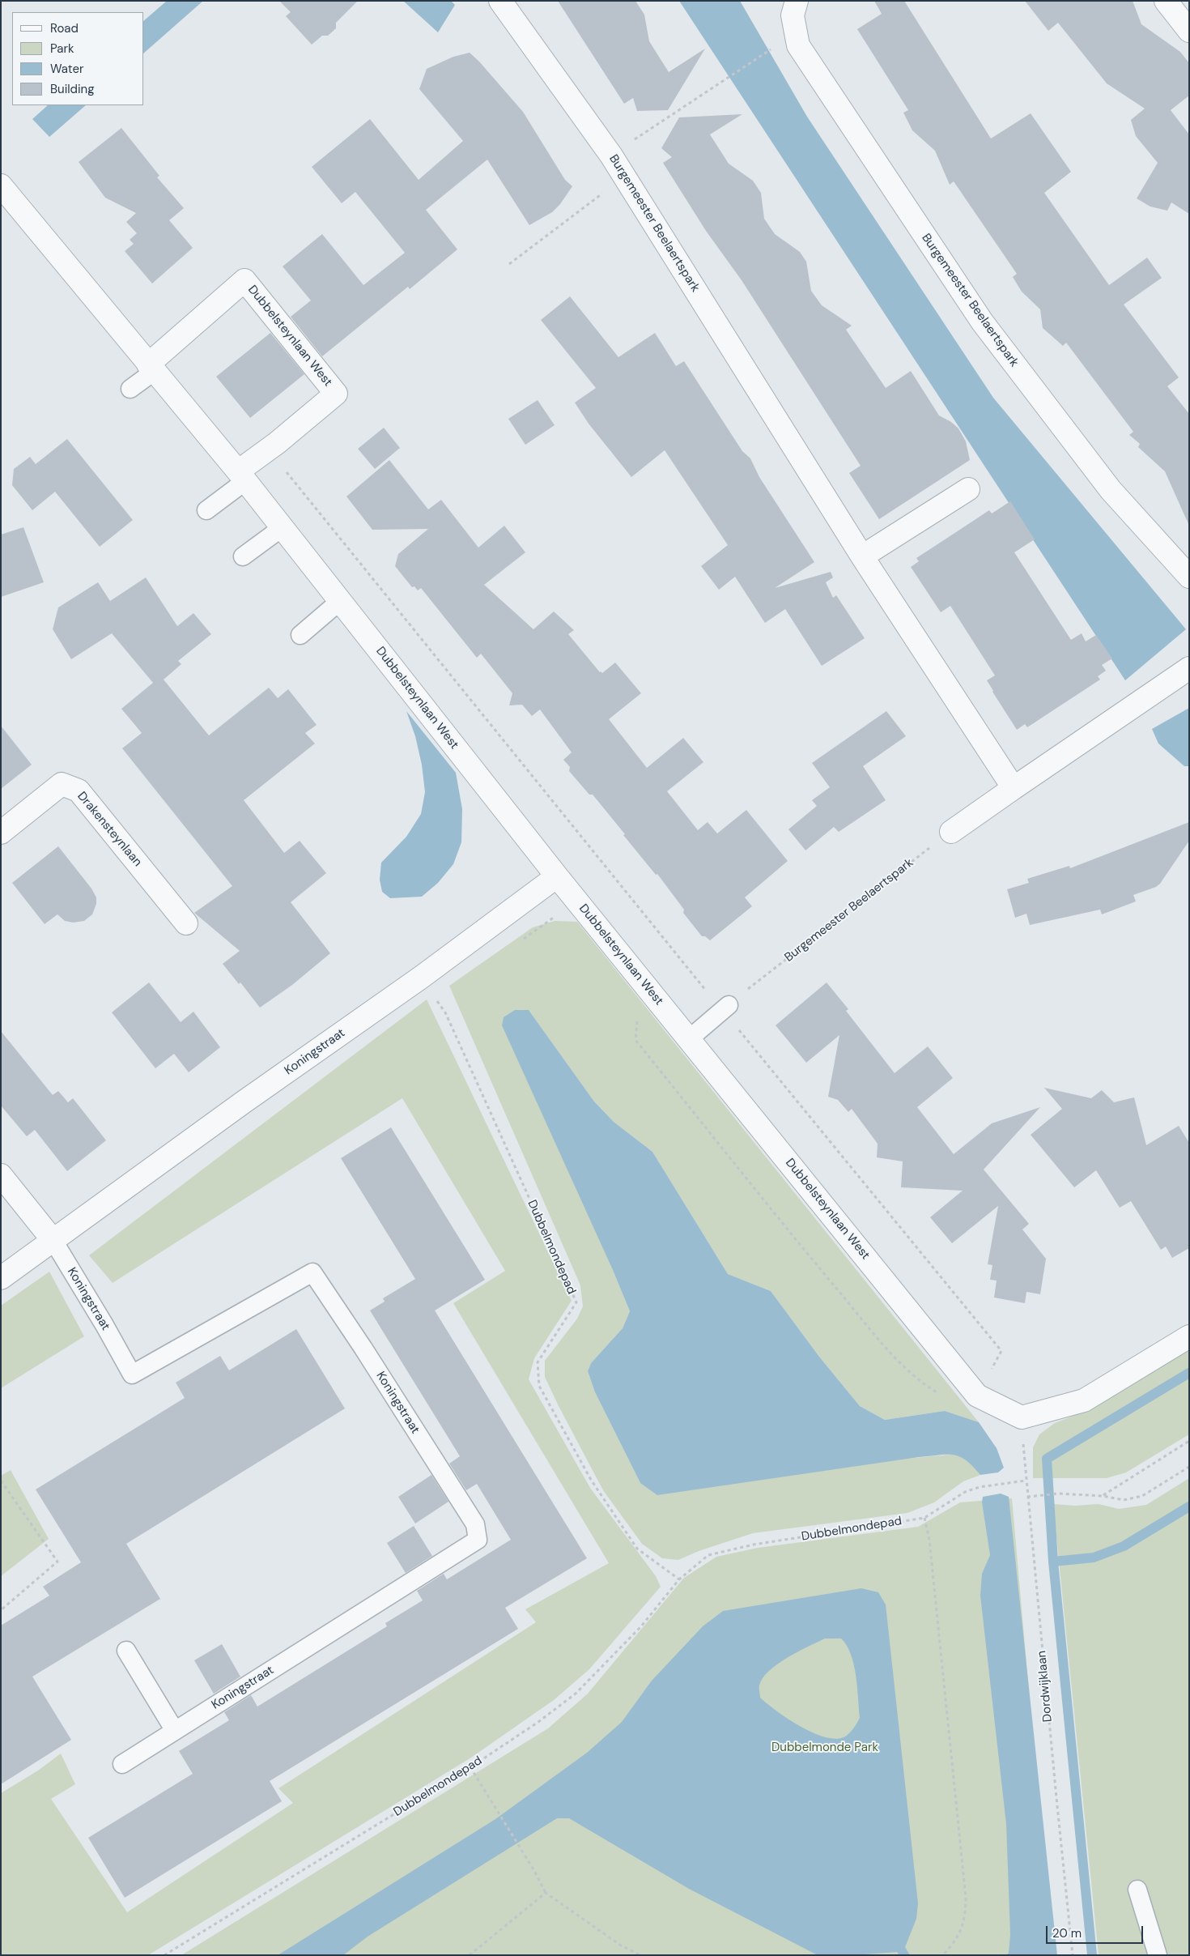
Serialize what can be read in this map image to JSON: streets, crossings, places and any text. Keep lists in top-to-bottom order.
{
  "streets": {
    "street": [
      "Burgemeester Beelaertspark",
      "Dubbelsteynlaan West",
      "Drakensteynlaan",
      "Koningstraat"
    ],
    "path": ["Dubbelmondepad", "Dordwijklaan"]
  },
  "crossings": [
    ["Dubbelsteynlaan West", "Koningstraat"],
    ["Dubbelsteynlaan West", "Dordwijklaan"],
    ["Koningstraat", "Dubbelmondepad"],
    ["Dubbelmondepad", "Dordwijklaan"]
  ],
  "parks": ["Dubbelmonde Park"],
  "legend": [
    "Road",
    "Park",
    "Water",
    "Building"
  ],
  "scale_bar": "20 m"
}
